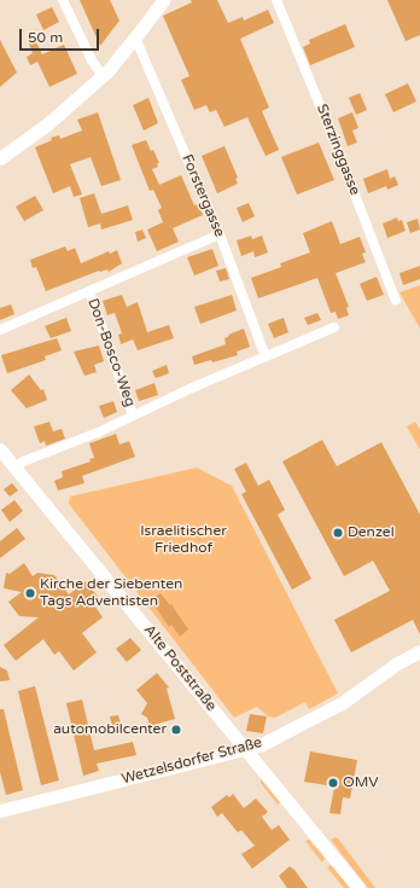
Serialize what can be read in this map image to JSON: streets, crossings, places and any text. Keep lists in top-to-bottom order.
{
  "streets": {
    "main road": ["Alte Poststraße", "Wetzelsdorfer Straße"],
    "street": ["Sterzinggasse", "Forstergasse", "Don-Bosco-Weg"]
  },
  "crossings": [
    ["Forstergasse", "Don-Bosco-Weg"],
    ["Alte Poststraße", "Wetzelsdorfer Straße"]
  ],
  "parks": ["Israelitischer Friedhof"],
  "places": [
    "Denzel",
    "Kirche der Siebenten Tags Adventisten",
    "automobilcenter",
    "OMV"
  ],
  "scale_bar": "50 m"
}
